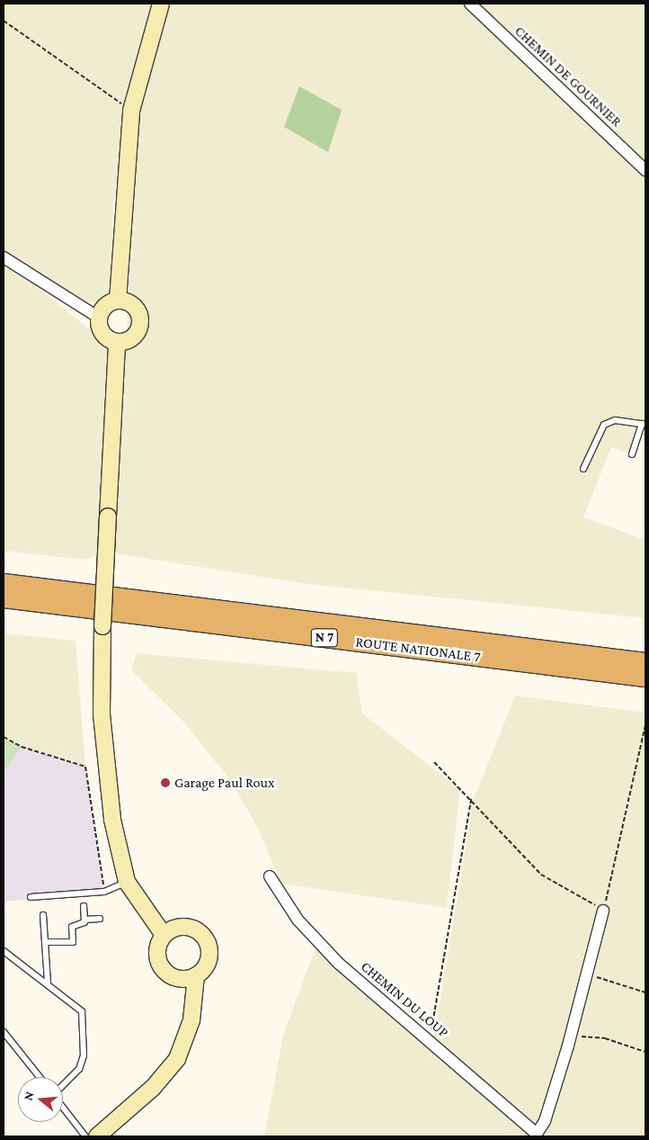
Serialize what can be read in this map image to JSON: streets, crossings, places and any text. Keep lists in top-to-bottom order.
{
  "streets": {
    "highway": ["N 7", "ROUTE NATIONALE 7"],
    "street": ["CHEMIN DE GOURNIER", "CHEMIN DU LOUP"]
  },
  "places": ["Garage Paul Roux"],
  "north": "left"
}
